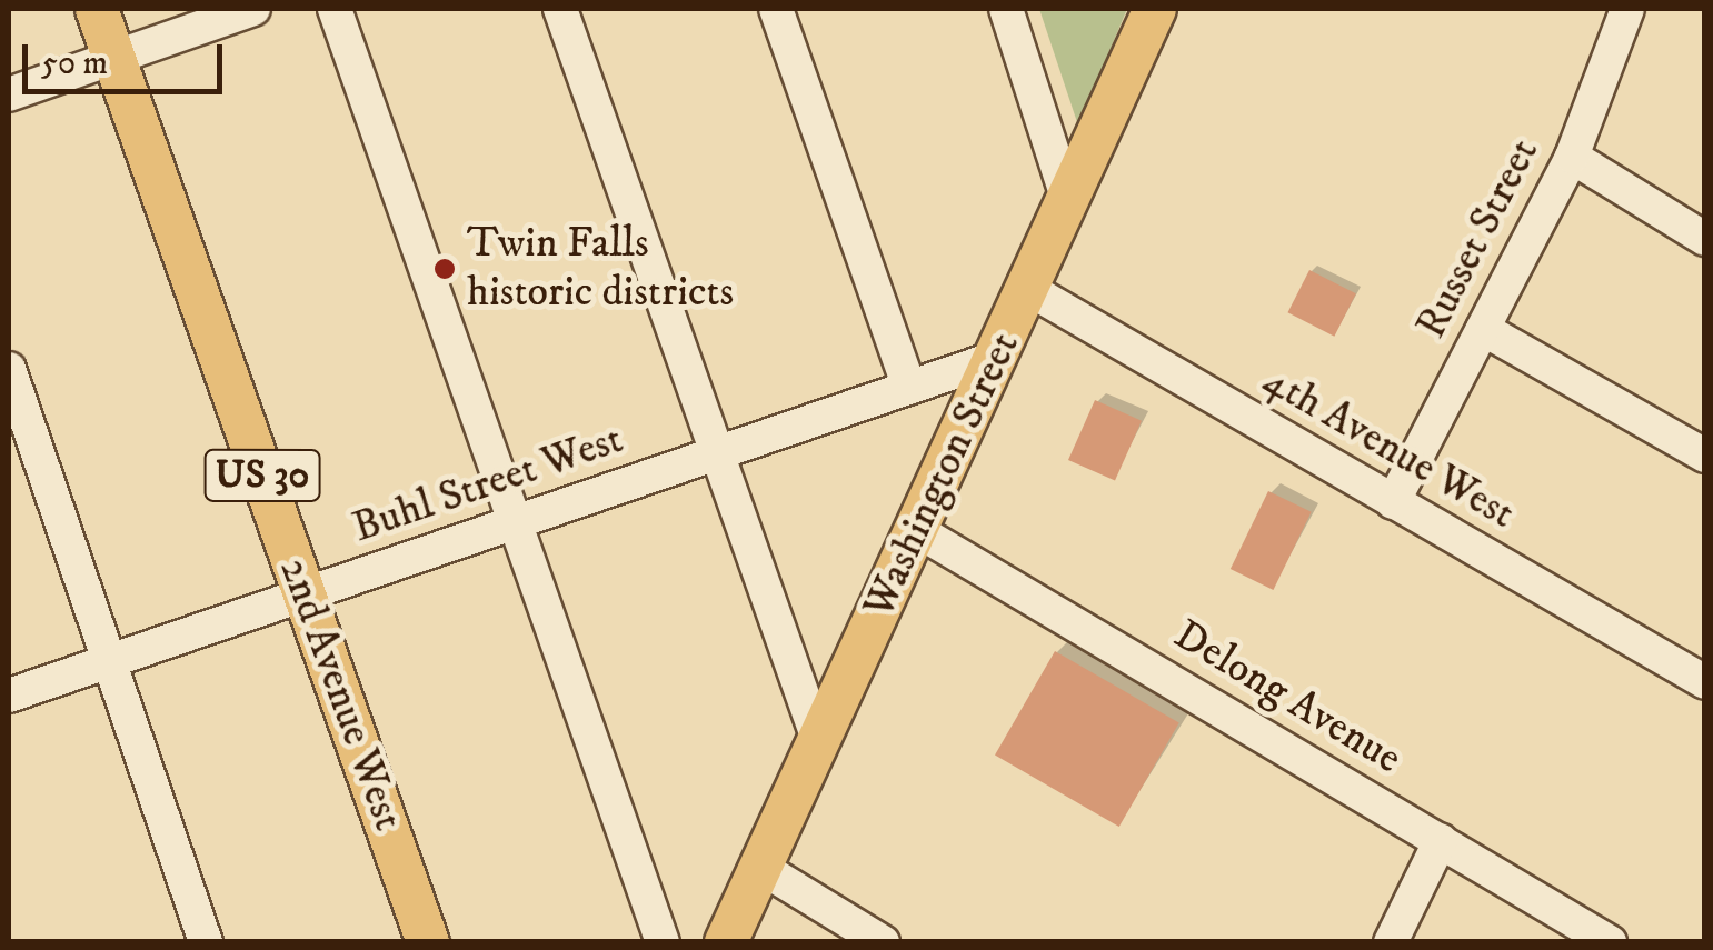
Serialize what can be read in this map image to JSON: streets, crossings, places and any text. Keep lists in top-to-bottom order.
{
  "streets": {
    "main road": ["US 30", "Washington Street", "2nd Avenue West"],
    "street": [
      "Russet Street",
      "4th Avenue West",
      "Buhl Street West",
      "Delong Avenue"
    ]
  },
  "crossings": [
    ["Russet Street", "4th Avenue West"],
    ["4th Avenue West", "Washington Street"],
    ["Washington Street", "Buhl Street West"],
    ["Washington Street", "Delong Avenue"],
    ["Buhl Street West", "2nd Avenue West"]
  ],
  "places": ["Twin Falls historic districts"],
  "scale_bar": "50 m"
}
